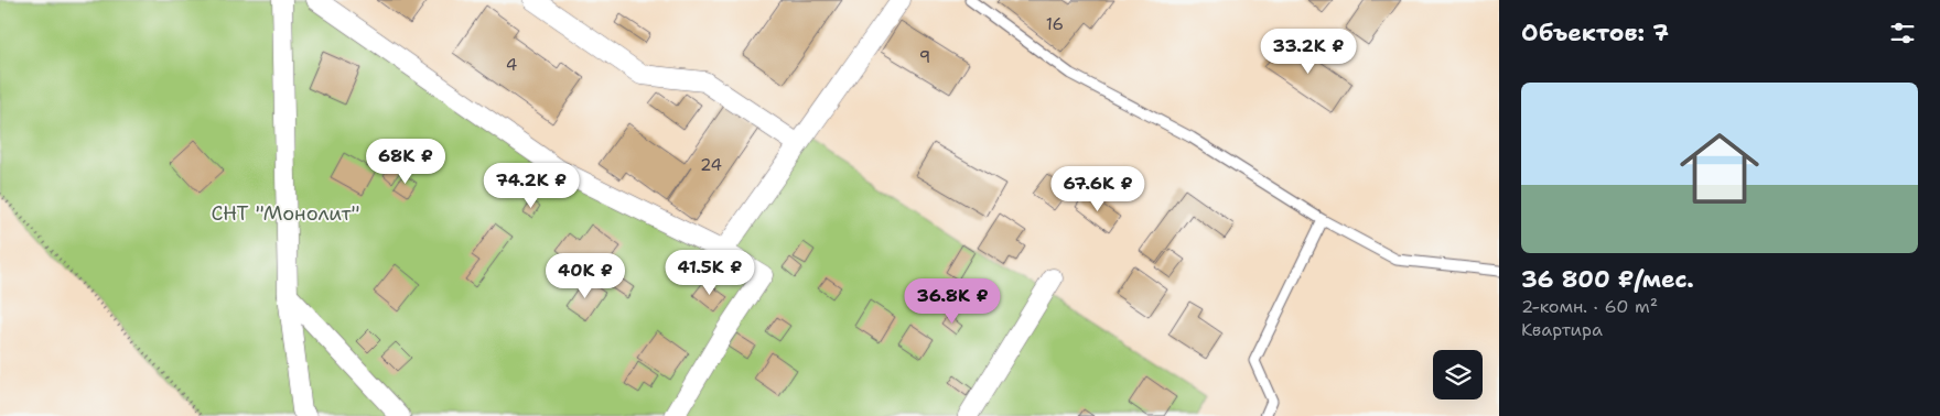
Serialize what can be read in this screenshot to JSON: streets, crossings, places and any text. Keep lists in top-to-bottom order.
{
  "parks": ["СНТ \"Монолит\""],
  "house_numbers": [
    "16",
    "9",
    "4",
    "24"
  ],
  "page": {
    "heading": "Объектов: 7",
    "price": [
      "33.2K ₽",
      "68K ₽",
      "74.2K ₽",
      "67.6K ₽",
      "41.5K ₽",
      "40K ₽",
      "36.8K ₽"
    ],
    "list": [
      {
        "name": "36 800 ₽/мес.",
        "note": "2-комн. · 60 m² · Квартира"
      }
    ]
  }
}
